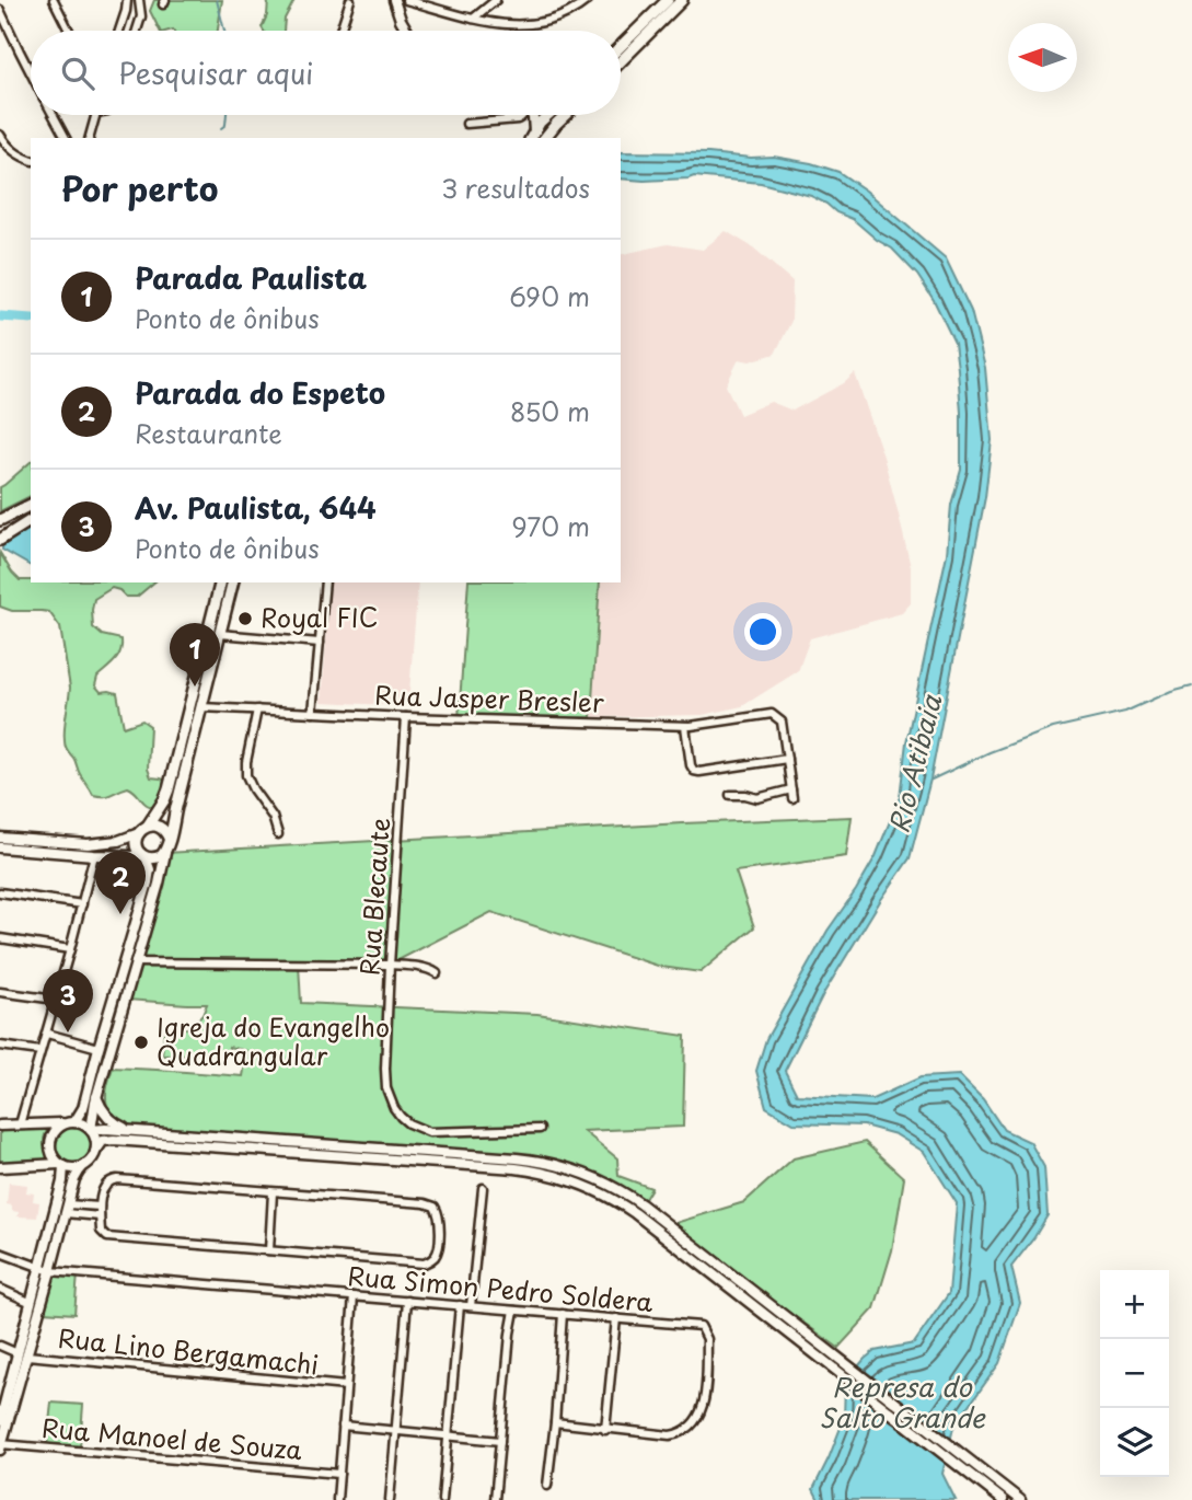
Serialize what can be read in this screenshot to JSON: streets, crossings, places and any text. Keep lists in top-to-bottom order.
{
  "streets": {
    "street": [
      "Rua Jasper Bresler",
      "Rua Blecaute",
      "Rua Simon Pedro Soldera",
      "Rua Lino Bergamachi",
      "Rua Manoel de Souza"
    ]
  },
  "crossings": [
    ["Rua Jasper Bresler", "Rua Blecaute"]
  ],
  "water": ["Rio Atibaia", "Represa do Salto Grande"],
  "places": ["Royal FIC", "Igreja do Evangelho Quadrangular"],
  "north": "left",
  "page": {
    "search": "Pesquisar aqui",
    "heading": ["Por perto", "3 resultados"],
    "list": [
      {
        "mark": "1",
        "name": "Parada Paulista",
        "note": "Ponto de ônibus",
        "value": "690 m"
      },
      {
        "mark": "2",
        "name": "Parada do Espeto",
        "note": "Restaurante",
        "value": "850 m"
      },
      {
        "mark": "3",
        "name": "Av. Paulista, 644",
        "note": "Ponto de ônibus",
        "value": "970 m"
      }
    ],
    "pins": ["1", "2", "3"],
    "map_buttons": ["+", "−"]
  }
}
